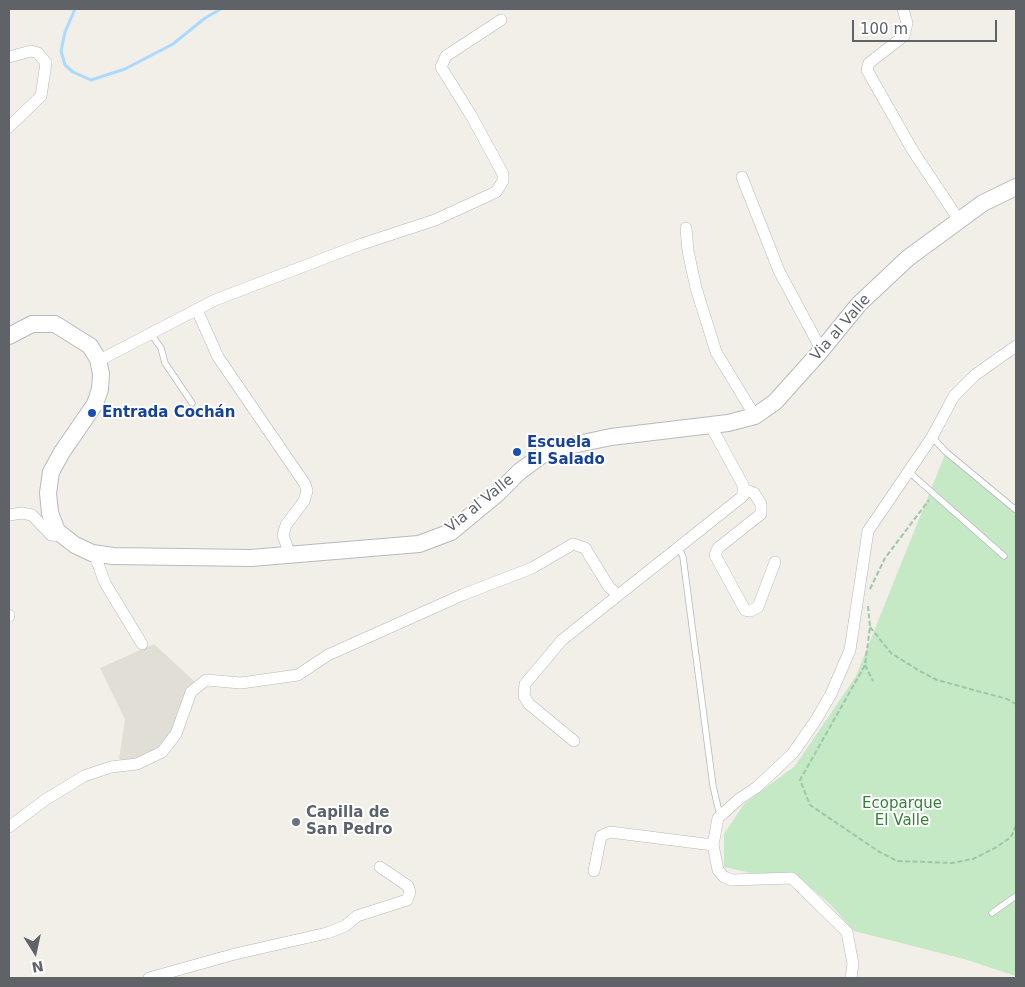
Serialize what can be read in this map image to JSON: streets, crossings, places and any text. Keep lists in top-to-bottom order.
{
  "streets": {
    "main road": ["Via al Valle"]
  },
  "parks": ["Ecoparque El Valle"],
  "places": ["Entrada Cochán", "Escuela El Salado", "Capilla de San Pedro"],
  "scale_bar": "100 m",
  "north": "bottom"
}
